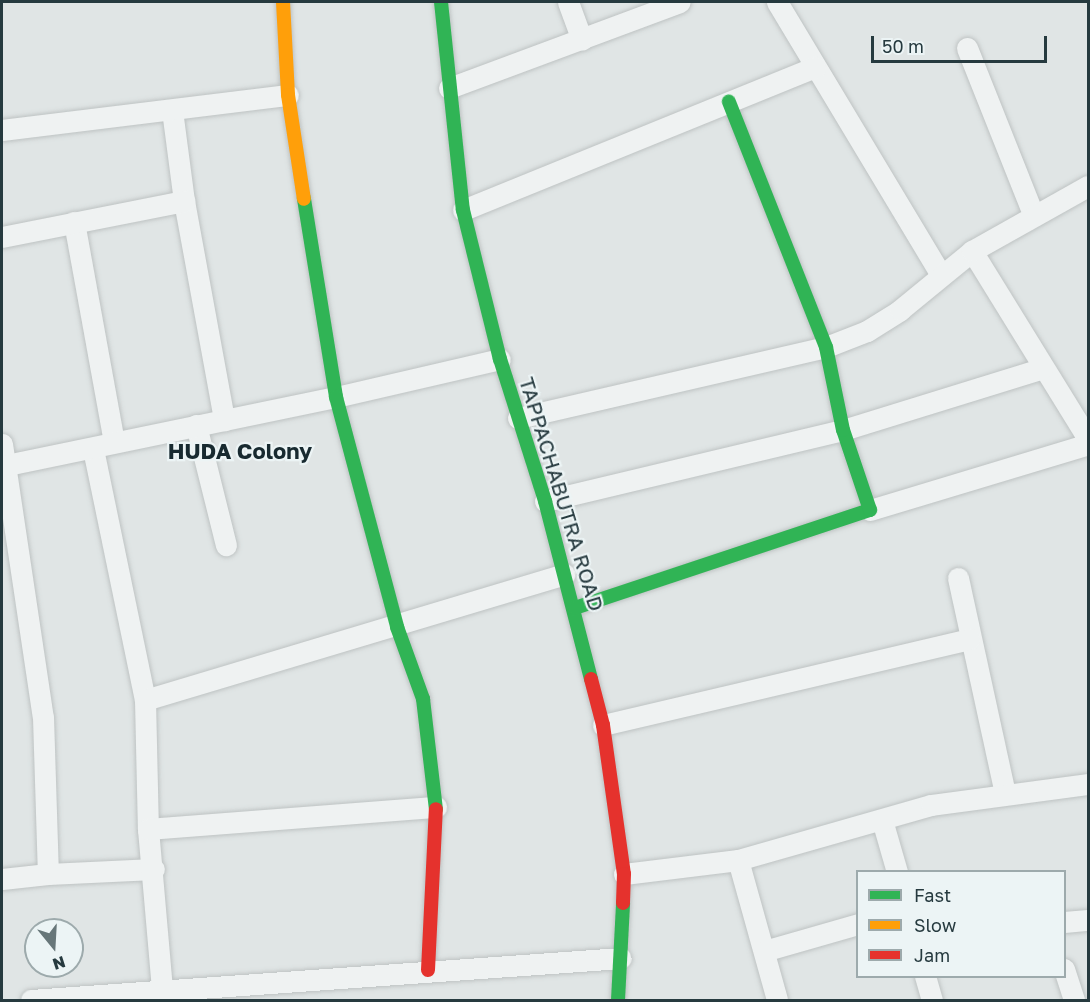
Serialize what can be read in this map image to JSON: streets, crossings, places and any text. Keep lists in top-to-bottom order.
{
  "streets": {
    "street": ["TAPPACHABUTRA ROAD"]
  },
  "districts": ["HUDA Colony"],
  "legend": ["Fast", "Slow", "Jam"],
  "scale_bar": "50 m",
  "north": "bottom"
}
